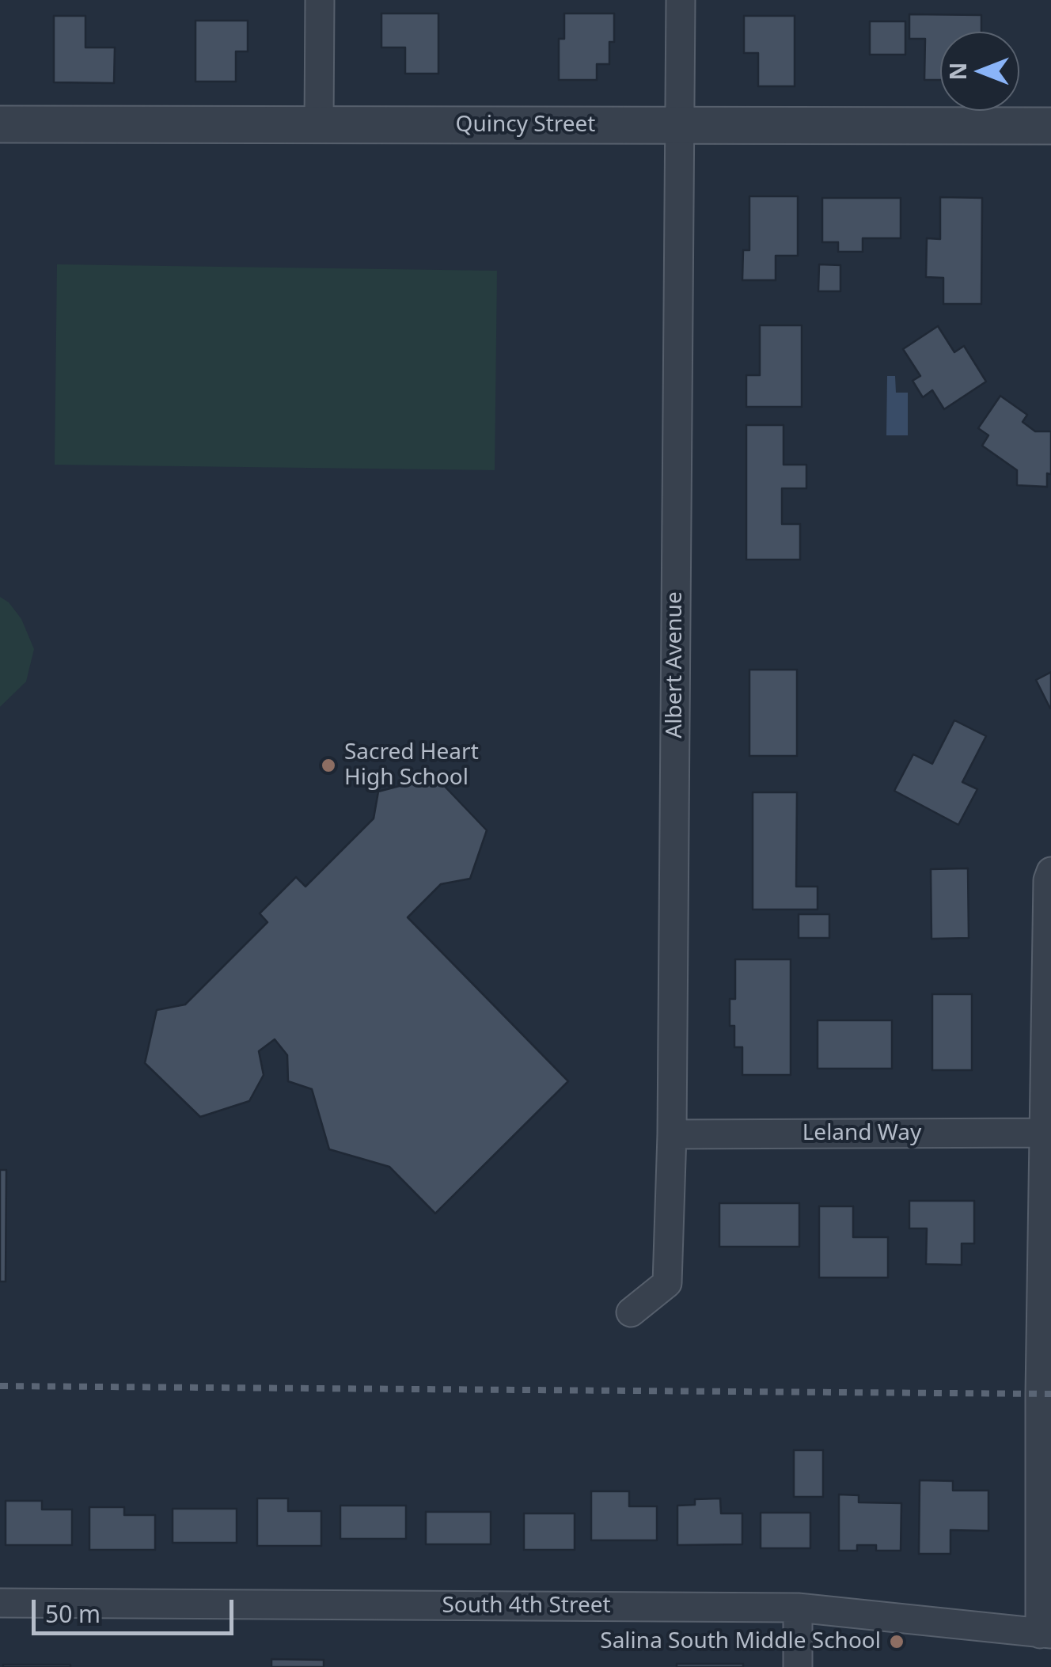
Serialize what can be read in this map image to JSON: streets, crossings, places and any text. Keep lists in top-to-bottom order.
{
  "streets": {
    "street": [
      "Quincy Street",
      "Albert Avenue",
      "Leland Way",
      "South 4th Street"
    ]
  },
  "crossings": [
    ["Quincy Street", "Albert Avenue"],
    ["Albert Avenue", "Leland Way"]
  ],
  "places": ["Sacred Heart High School", "Salina South Middle School"],
  "scale_bar": "50 m",
  "north": "left"
}
